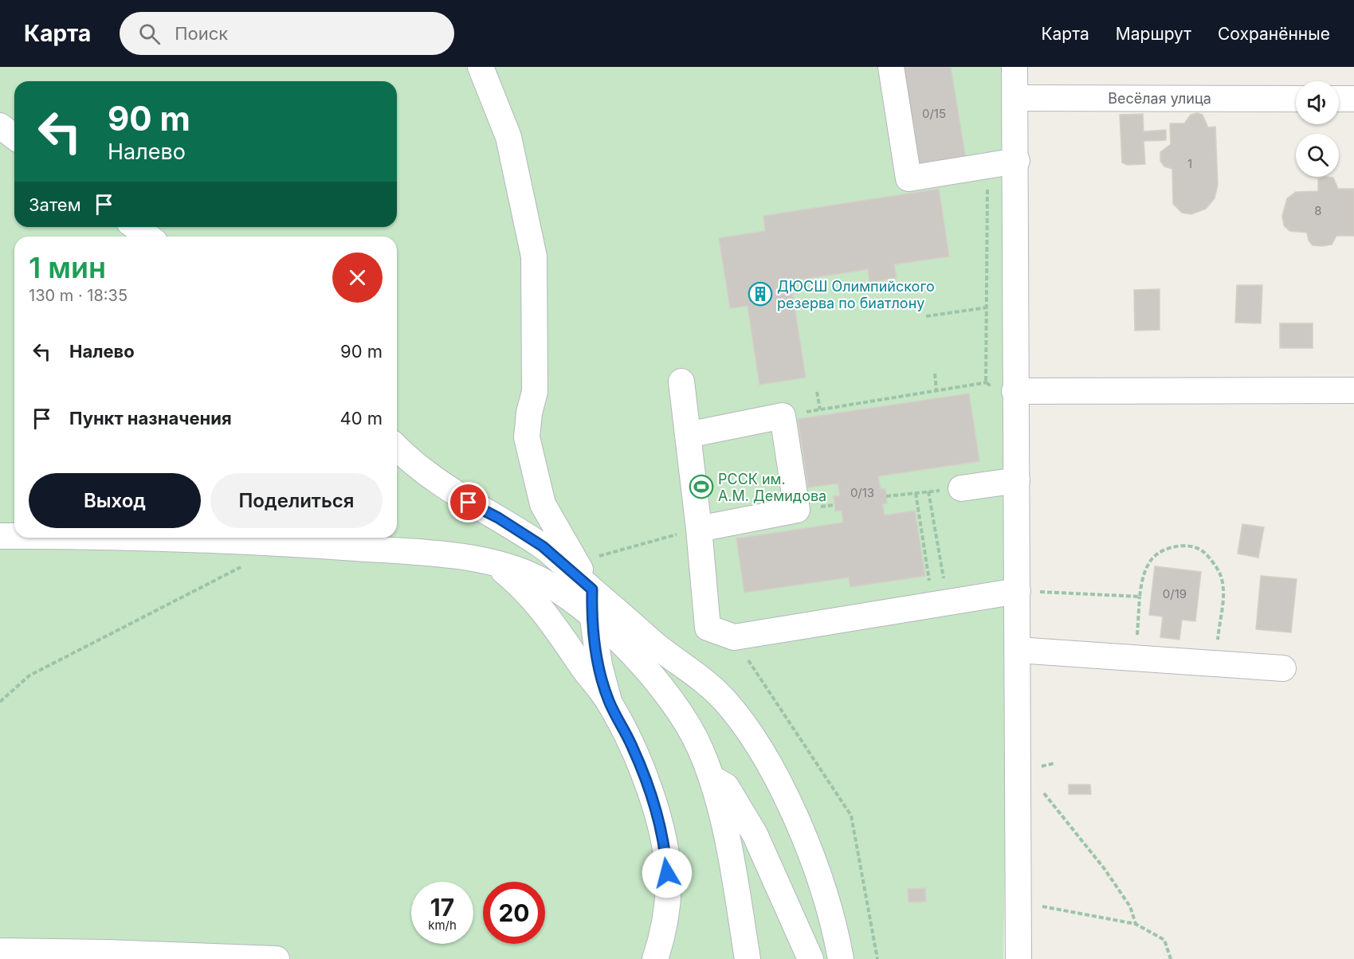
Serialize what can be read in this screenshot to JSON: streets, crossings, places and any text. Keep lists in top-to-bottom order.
{
  "streets": {
    "street": ["Весёлая улица"]
  },
  "places": {
    "building": ["ДЮСШ Олимпийского резерва по биатлону"],
    "sports": ["РССК им. А.М. Демидова"]
  },
  "house_numbers": [
    "0/15",
    "1",
    "8",
    "0/13",
    "0/19"
  ],
  "page": {
    "header": "Карта",
    "search": "Поиск",
    "nav": ["Карта", "Маршрут", "Сохранённые"],
    "turn": ["90 m", "Налево"],
    "then": "Затем",
    "heading": ["1 мин", "130 m · 18:35"],
    "list": [
      {
        "name": "Налево",
        "value": "90 m"
      },
      {
        "name": "Пункт назначения",
        "value": "40 m"
      }
    ],
    "buttons": ["Выход", "Поделиться"],
    "speed": "17 km/h",
    "limit": "20"
  }
}
